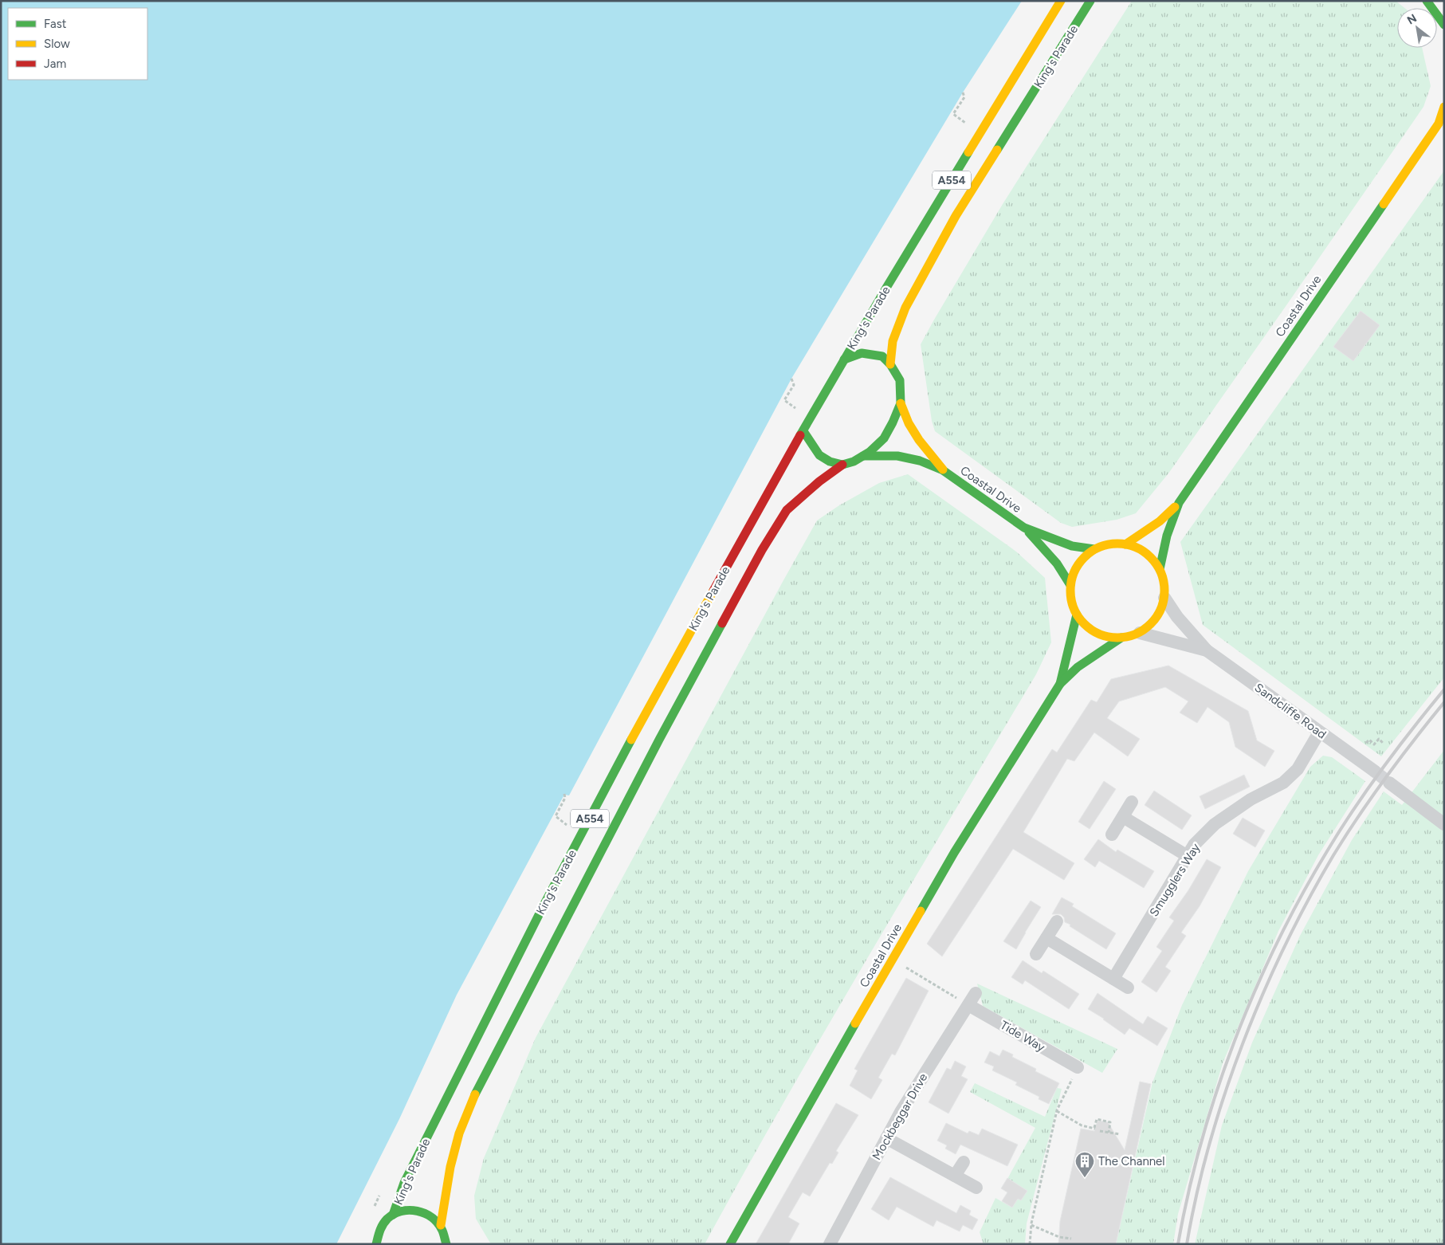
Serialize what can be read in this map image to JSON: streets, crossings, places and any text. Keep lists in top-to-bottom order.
{
  "streets": {
    "main road": ["King's Parade", "A554", "Coastal Drive"],
    "street": [
      "Sandcliffe Road",
      "Smugglers Way",
      "Tide Way",
      "Mockbeggar Drive"
    ]
  },
  "crossings": [
    ["King's Parade", "A554"],
    ["King's Parade", "Coastal Drive"],
    ["A554", "Coastal Drive"],
    ["Coastal Drive", "Sandcliffe Road"],
    ["Sandcliffe Road", "Smugglers Way"],
    ["Tide Way", "Mockbeggar Drive"]
  ],
  "places": {
    "building": ["The Channel"]
  },
  "legend": ["Fast", "Slow", "Jam"],
  "north": "top left"
}
